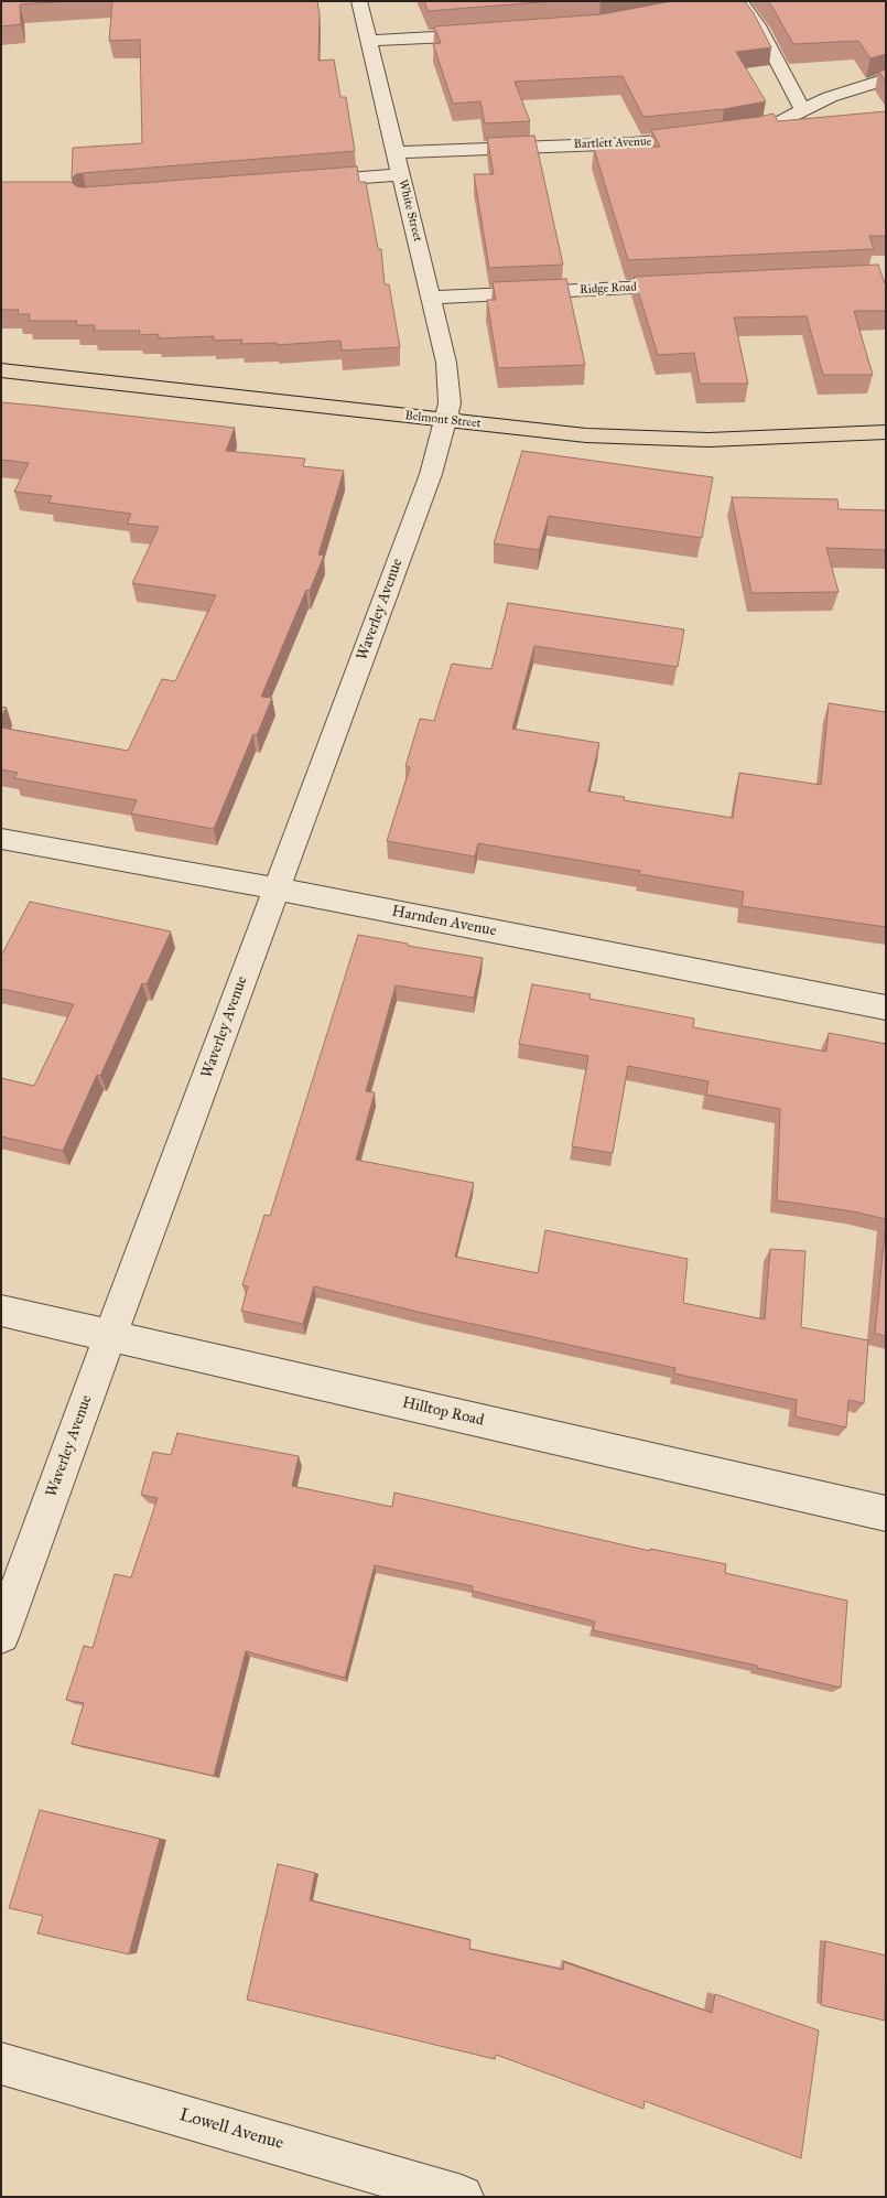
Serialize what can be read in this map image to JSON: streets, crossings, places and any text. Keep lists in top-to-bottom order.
{
  "streets": {
    "main road": ["Belmont Street"],
    "street": [
      "Bartlett Avenue",
      "White Street",
      "Ridge Road",
      "Waverley Avenue",
      "Harnden Avenue",
      "Hilltop Road",
      "Lowell Avenue"
    ]
  },
  "crossings": [
    ["Bartlett Avenue", "White Street"],
    ["White Street", "Ridge Road"],
    ["White Street", "Belmont Street"],
    ["White Street", "Waverley Avenue"],
    ["Belmont Street", "Waverley Avenue"],
    ["Waverley Avenue", "Harnden Avenue"],
    ["Waverley Avenue", "Hilltop Road"]
  ]
}
